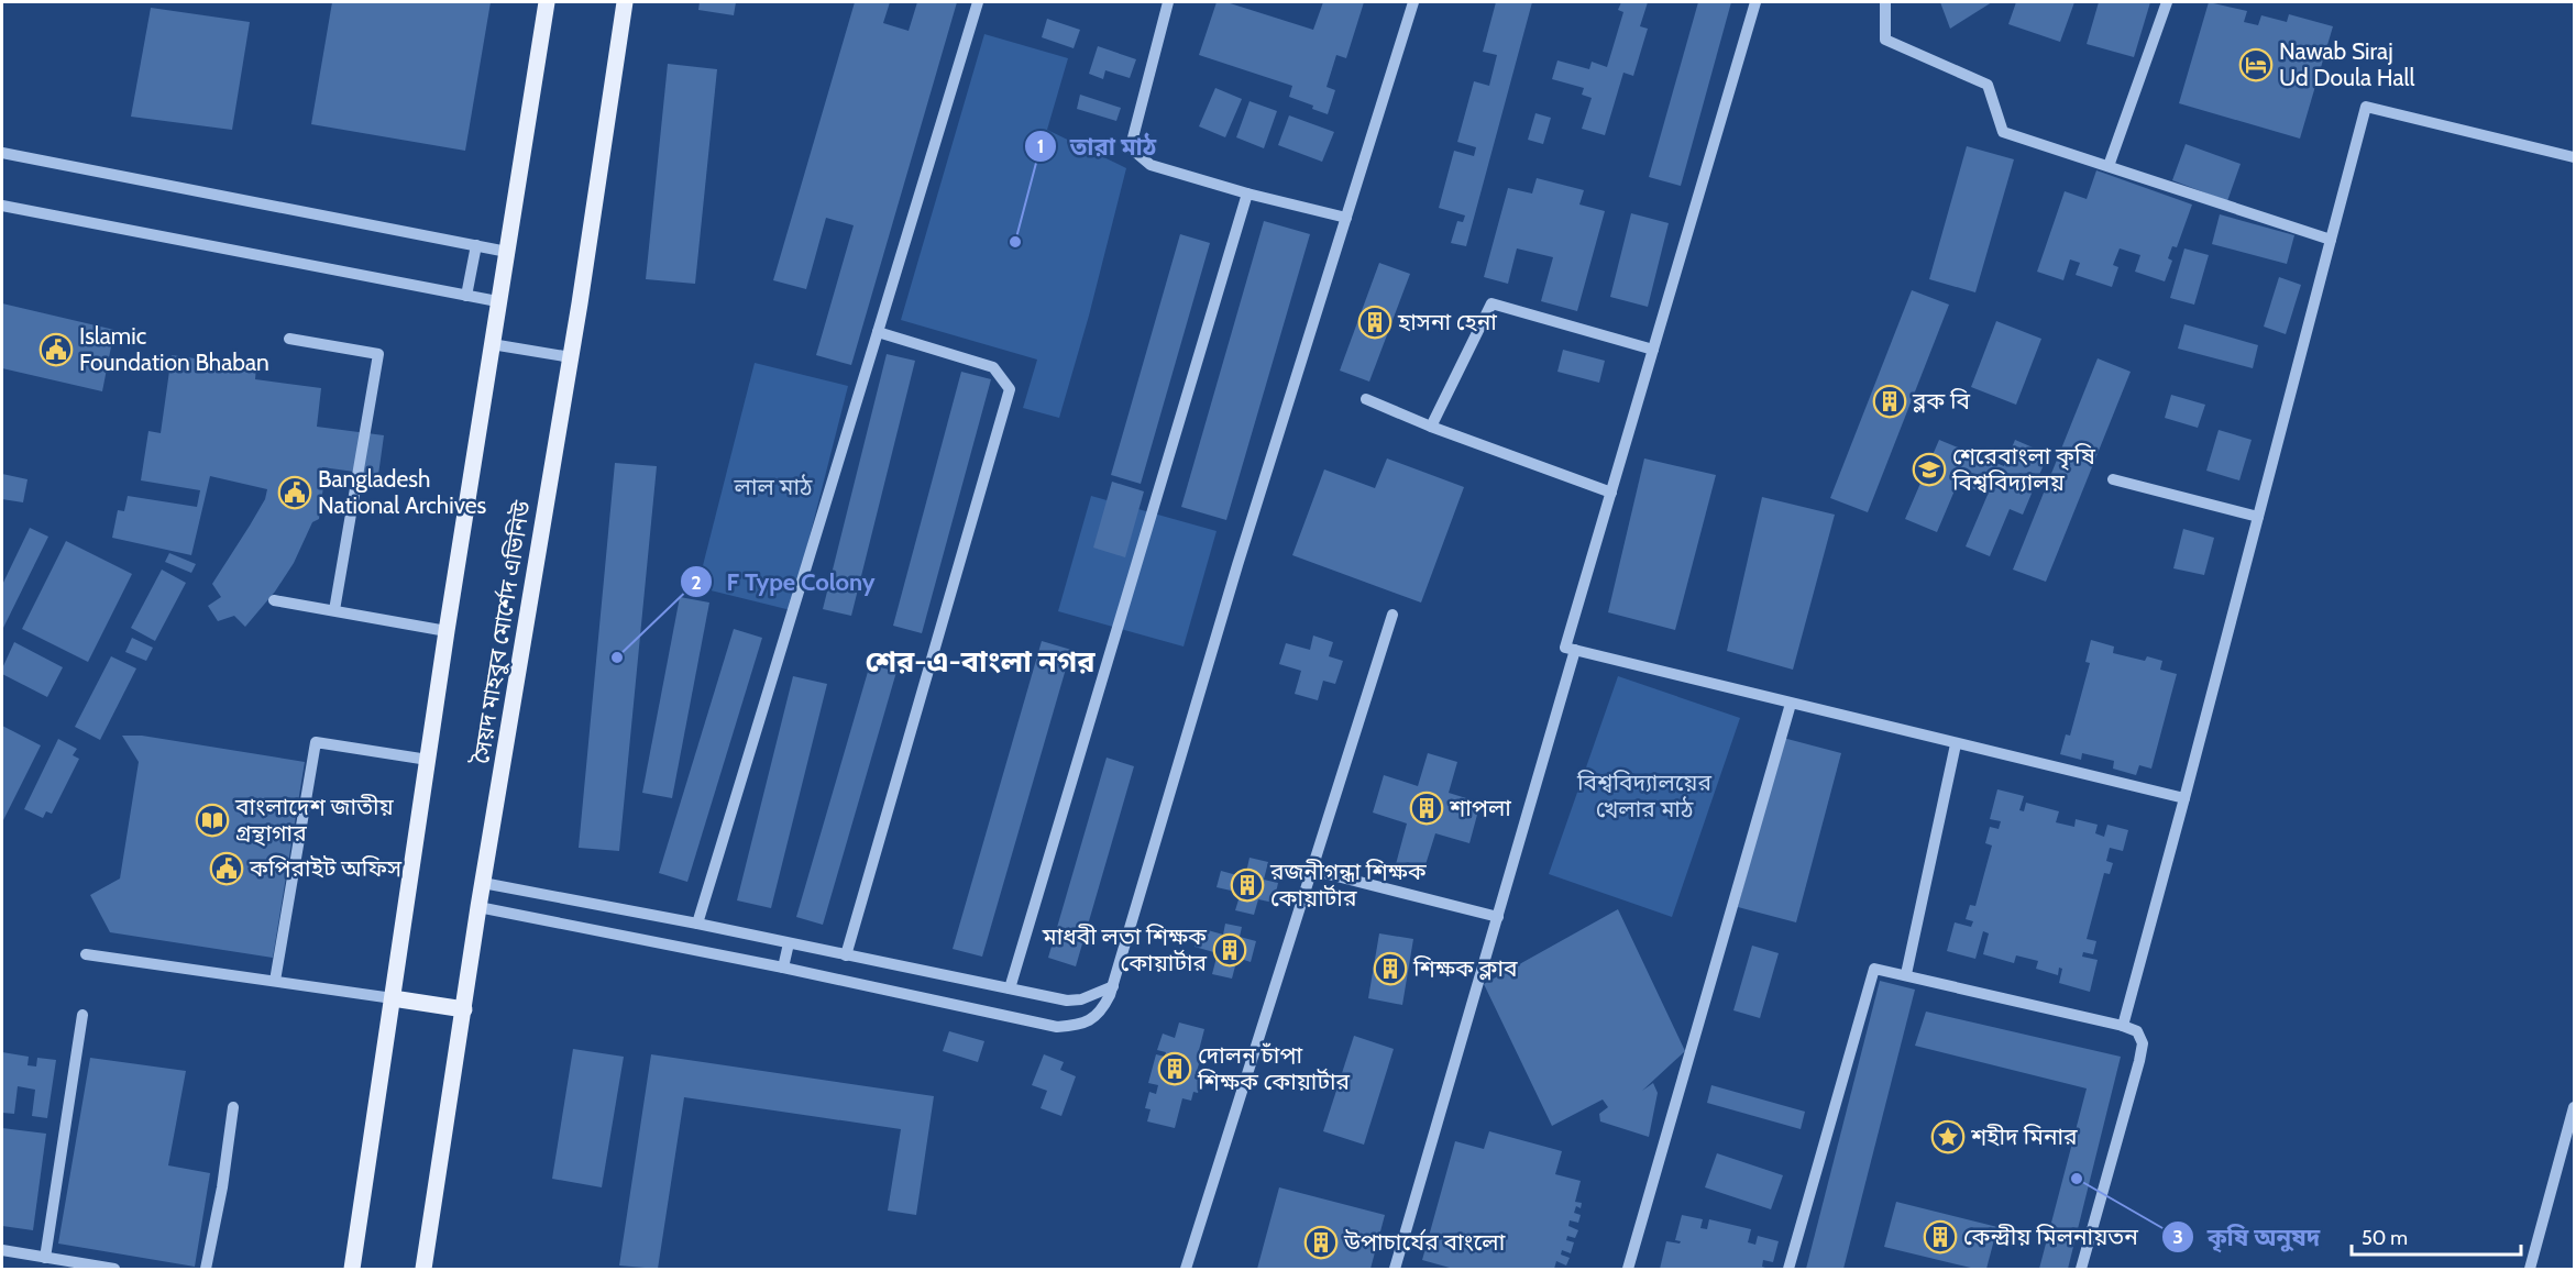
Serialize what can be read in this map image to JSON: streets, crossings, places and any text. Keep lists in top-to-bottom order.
{
  "streets": {
    "main road": ["সৈয়দ মাহবুব মোর্শেদ এভিনিউ"]
  },
  "districts": ["শের-এ-বাংলা নগর"],
  "parks": ["লাল মাঠ", "বিশ্ববিদ্যালয়ের খেলার মাঠ"],
  "places": {
    "hotel": ["Nawab Siraj Ud Doula Hall"],
    "other": ["তারা মাঠ", "F Type Colony", "কৃষি অনুষদ"],
    "building": [
      "হাসনা হেনা",
      "ব্লক বি",
      "শাপলা",
      "রজনীগন্ধা শিক্ষক কোয়ার্টার",
      "মাধবী লতা শিক্ষক কোয়ার্টার",
      "শিক্ষক ক্লাব",
      "দোলন চাঁপা শিক্ষক কোয়ার্টার",
      "কেন্দ্রীয় মিলনায়তন",
      "উপাচার্যের বাংলো"
    ],
    "public building": ["Islamic Foundation Bhaban", "Bangladesh National Archives", "কপিরাইট অফিস"],
    "school or university": ["শেরেবাংলা কৃষি বিশ্ববিদ্যালয়"],
    "library": ["বাংলাদেশ জাতীয় গ্রন্থাগার"],
    "place": ["শহীদ মিনার"]
  },
  "scale_bar": "50 m"
}
